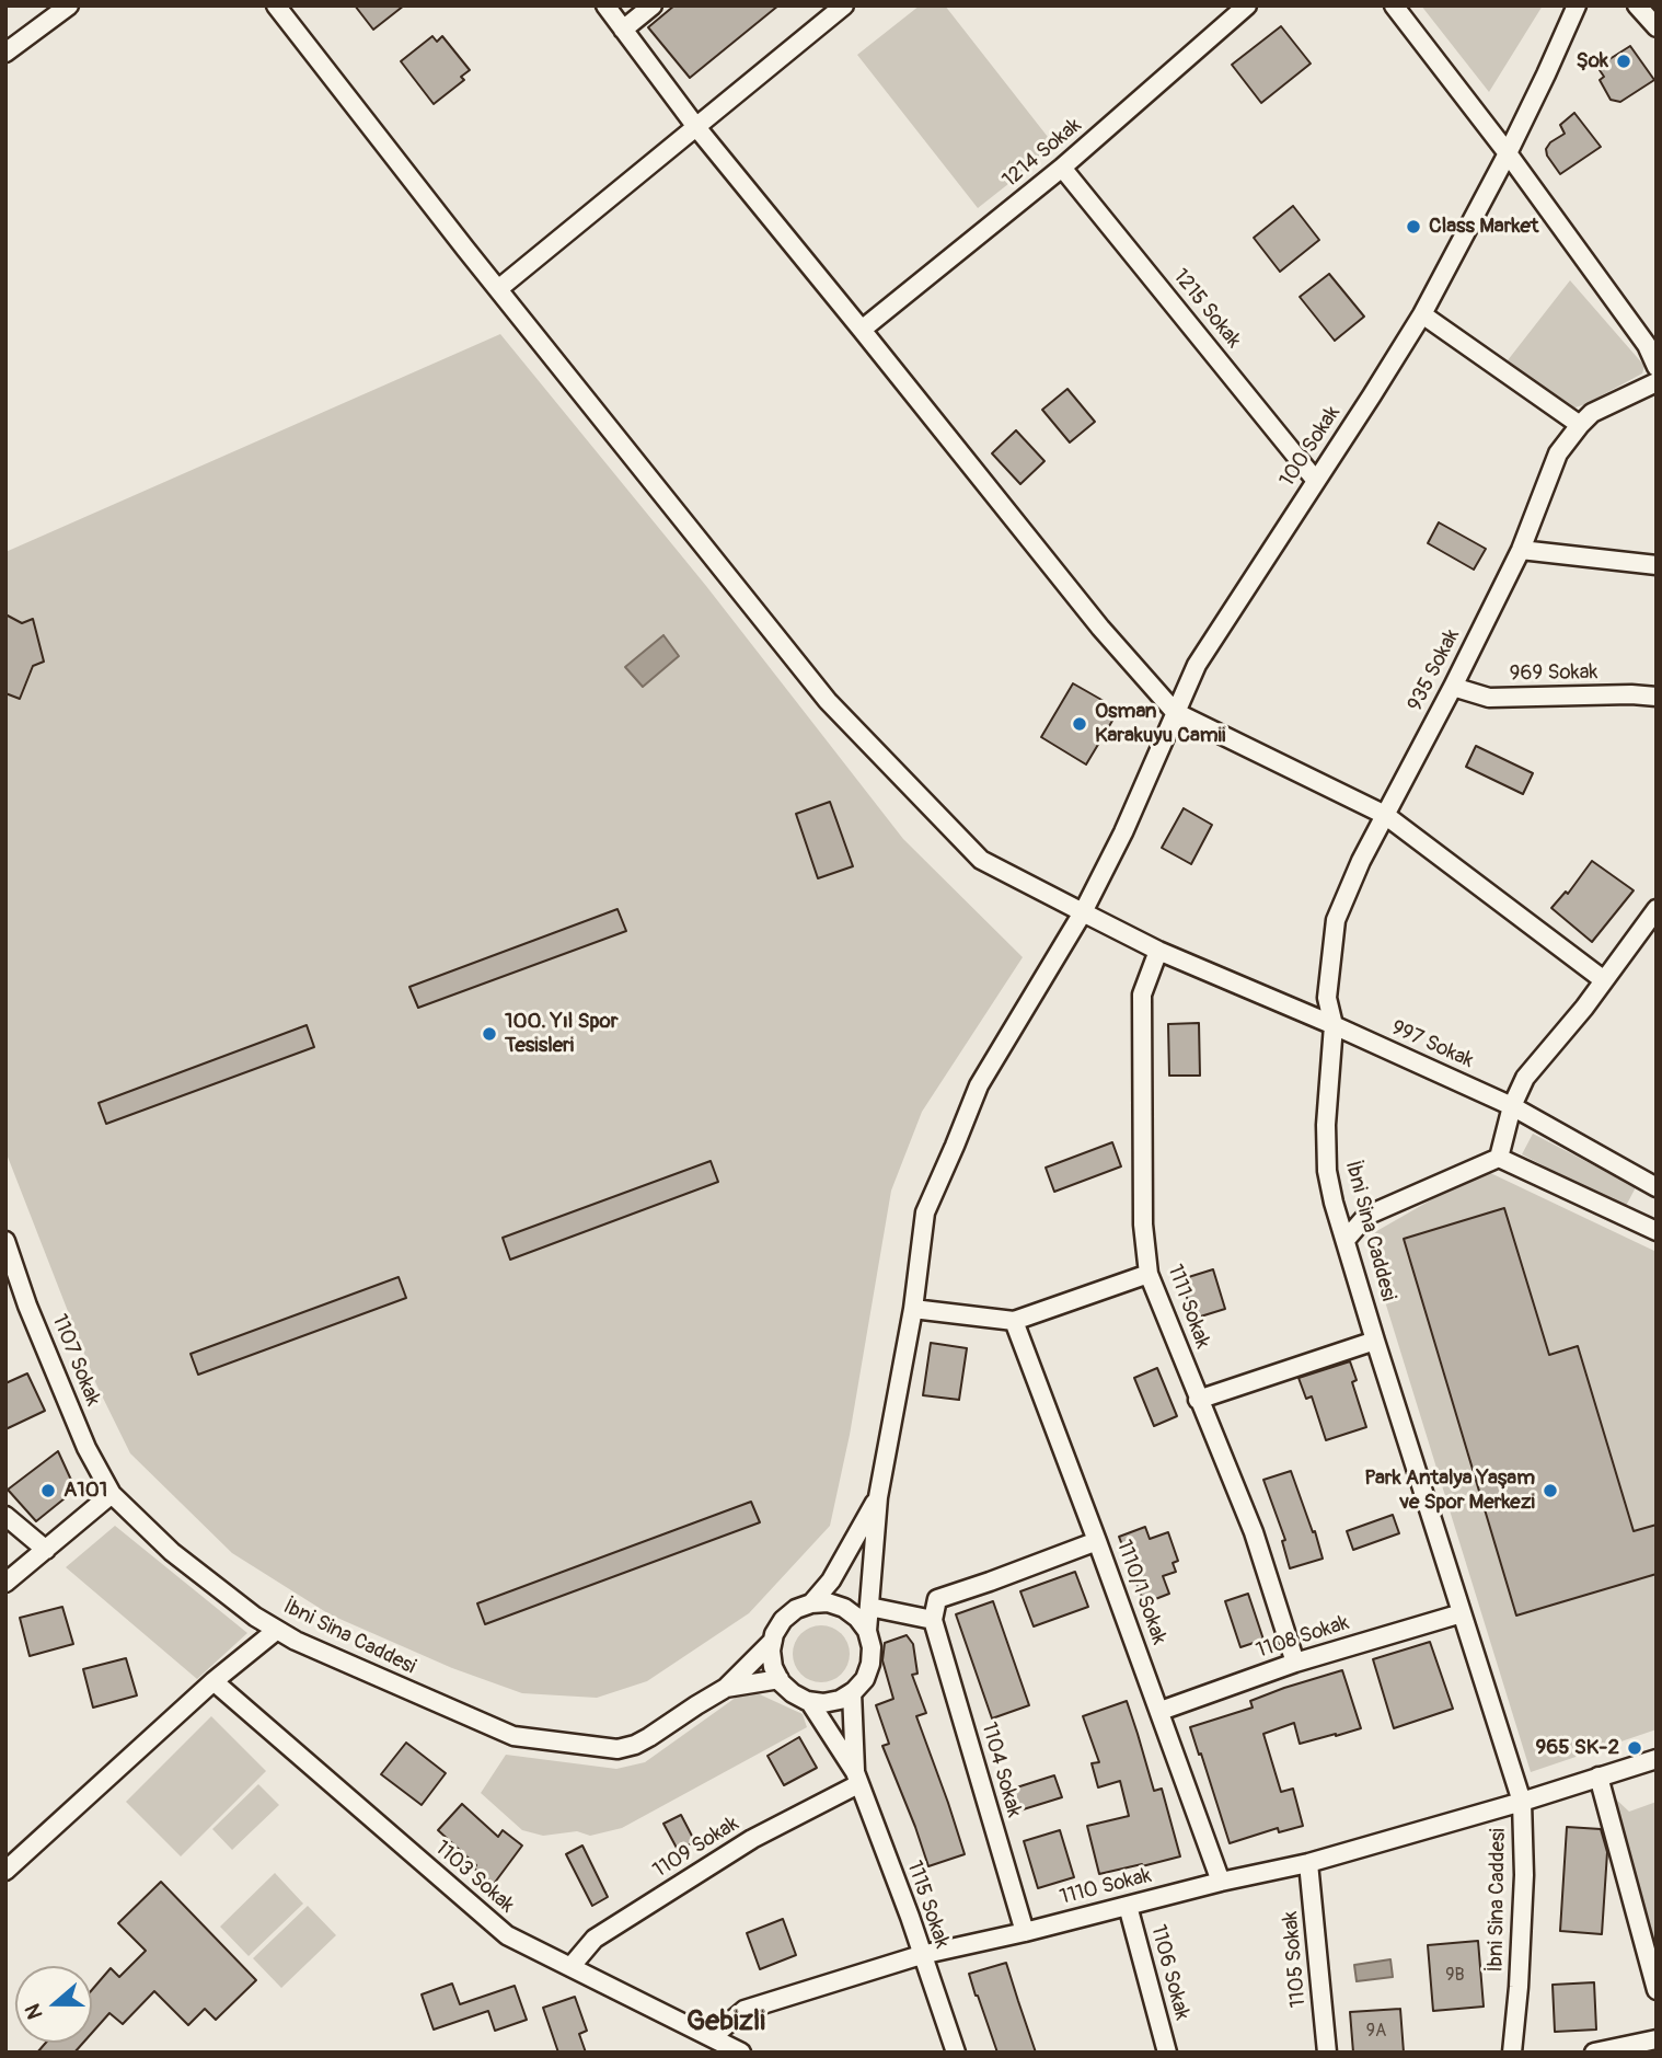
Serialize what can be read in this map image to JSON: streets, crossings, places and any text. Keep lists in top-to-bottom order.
{
  "streets": {
    "street": [
      "1214 Sokak",
      "1215 Sokak",
      "100 Sokak",
      "935 Sokak",
      "969 Sokak",
      "997 Sokak",
      "İbni Sina Caddesi",
      "1111 Sokak",
      "1107 Sokak",
      "1110/1 Sokak",
      "1108 Sokak",
      "1104 Sokak",
      "1109 Sokak",
      "1103 Sokak",
      "1110 Sokak",
      "1115 Sokak",
      "1105 Sokak",
      "1106 Sokak"
    ]
  },
  "crossings": [
    ["1214 Sokak", "1215 Sokak"],
    ["1215 Sokak", "100 Sokak"],
    ["100 Sokak", "İbni Sina Caddesi"],
    ["935 Sokak", "969 Sokak"],
    ["935 Sokak", "997 Sokak"],
    ["935 Sokak", "İbni Sina Caddesi"],
    ["997 Sokak", "İbni Sina Caddesi"],
    ["İbni Sina Caddesi", "1107 Sokak"],
    ["İbni Sina Caddesi", "1108 Sokak"],
    ["İbni Sina Caddesi", "1110 Sokak"],
    ["İbni Sina Caddesi", "1115 Sokak"],
    ["1111 Sokak", "1108 Sokak"],
    ["1110/1 Sokak", "1108 Sokak"],
    ["1110/1 Sokak", "1110 Sokak"],
    ["1104 Sokak", "1110 Sokak"],
    ["1109 Sokak", "1103 Sokak"],
    ["1109 Sokak", "1115 Sokak"],
    ["1103 Sokak", "1110 Sokak"],
    ["1110 Sokak", "1115 Sokak"],
    ["1110 Sokak", "1105 Sokak"],
    ["1110 Sokak", "1106 Sokak"]
  ],
  "districts": ["Gebizli"],
  "places": [
    "Şok",
    "Class Market",
    "Osman Karakuyu Camii",
    "100. Yıl Spor Tesisleri",
    "A101",
    "Park Antalya Yaşam ve Spor Merkezi",
    "965 SK-2"
  ],
  "house_numbers": ["9B", "9A"],
  "north": "left"
}
